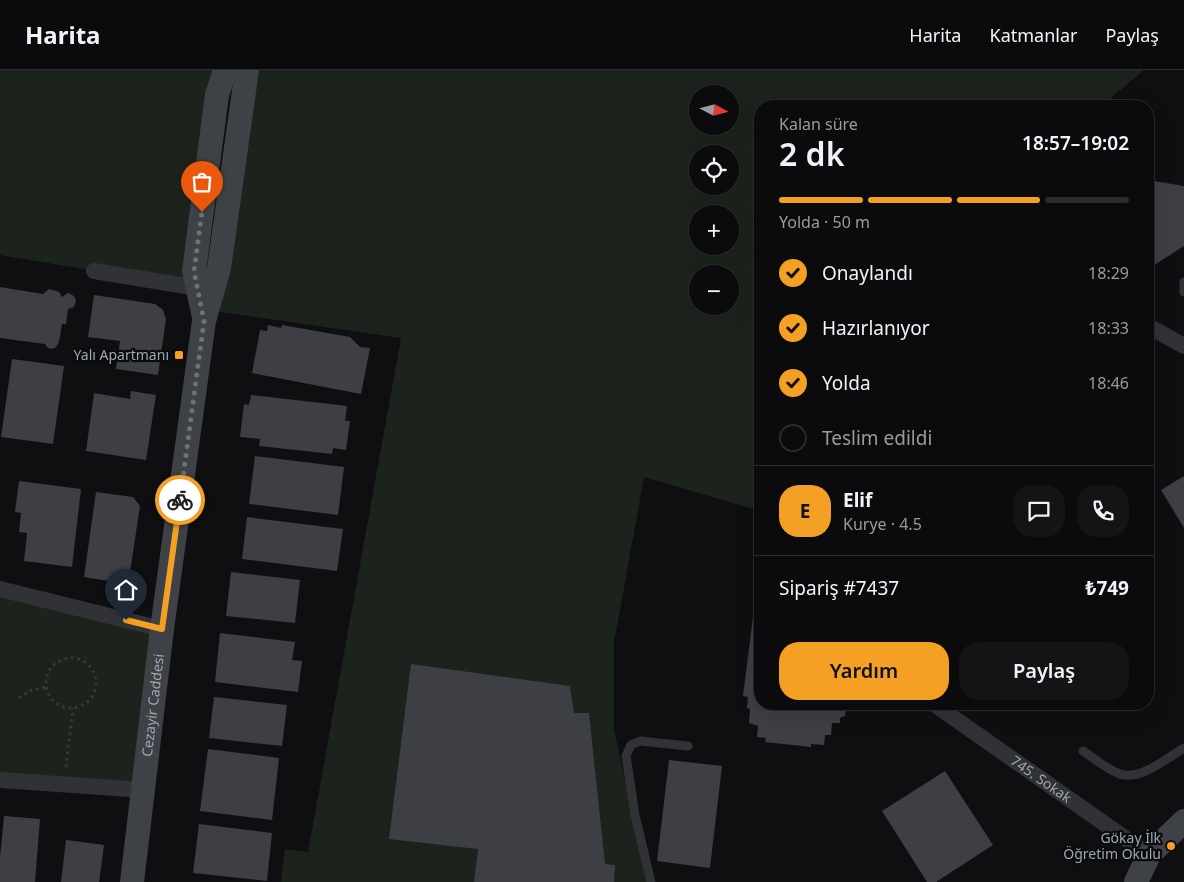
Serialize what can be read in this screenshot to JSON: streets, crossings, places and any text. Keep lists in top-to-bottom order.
{
  "streets": {
    "main road": ["Cezayir Caddesi"],
    "street": ["745. Sokak"]
  },
  "places": {
    "transit": ["Yalı Apartmanı"],
    "other": ["Gökay İlk Öğretim Okulu"]
  },
  "north": "right",
  "page": {
    "header": "Harita",
    "nav": ["Harita", "Katmanlar", "Paylaş"],
    "map_buttons": ["+", "−"],
    "heading": ["2 dk", "Kalan süre", "18:57–19:02"],
    "panel": [
      "Elif",
      "Kurye · 4.5",
      "Sipariş #7437",
      "₺749"
    ],
    "bar": "Yolda · 50 m",
    "list": [
      ["Onaylandı", "18:29"],
      ["Hazırlanıyor", "18:33"],
      ["Yolda", "18:46"],
      "Teslim edildi"
    ],
    "round": "E",
    "buttons": ["Yardım", "Paylaş"]
  }
}
